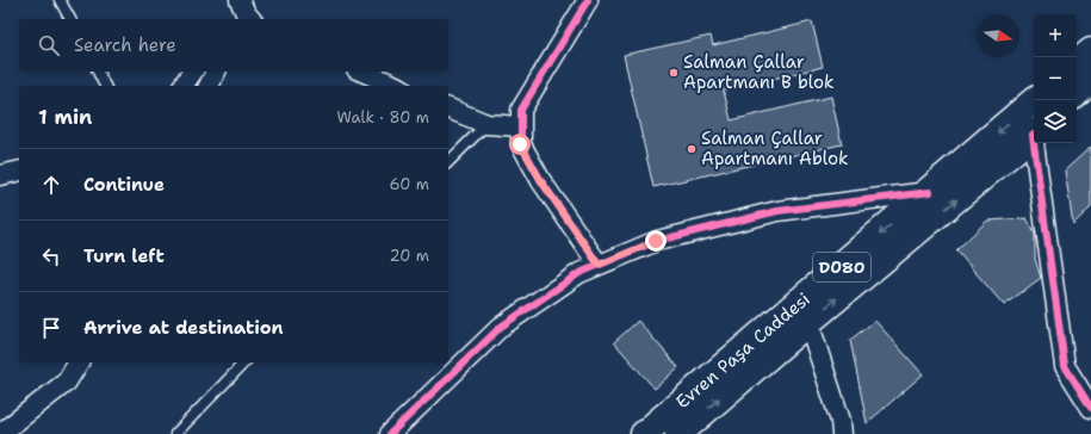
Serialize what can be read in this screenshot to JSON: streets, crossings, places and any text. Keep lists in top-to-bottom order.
{
  "streets": {
    "highway": ["D080", "Evren Paşa Caddesi"]
  },
  "places": ["Salman Çallar Apartmanı B blok", "Salman Çallar Apartmanı Ablok"],
  "north": "right",
  "page": {
    "map_buttons": ["+", "−"],
    "search": "Search here",
    "heading": ["1 min", "Walk · 80 m"],
    "list": [
      ["Continue", "60 m"],
      ["Turn left", "20 m"],
      "Arrive at destination"
    ]
  }
}
